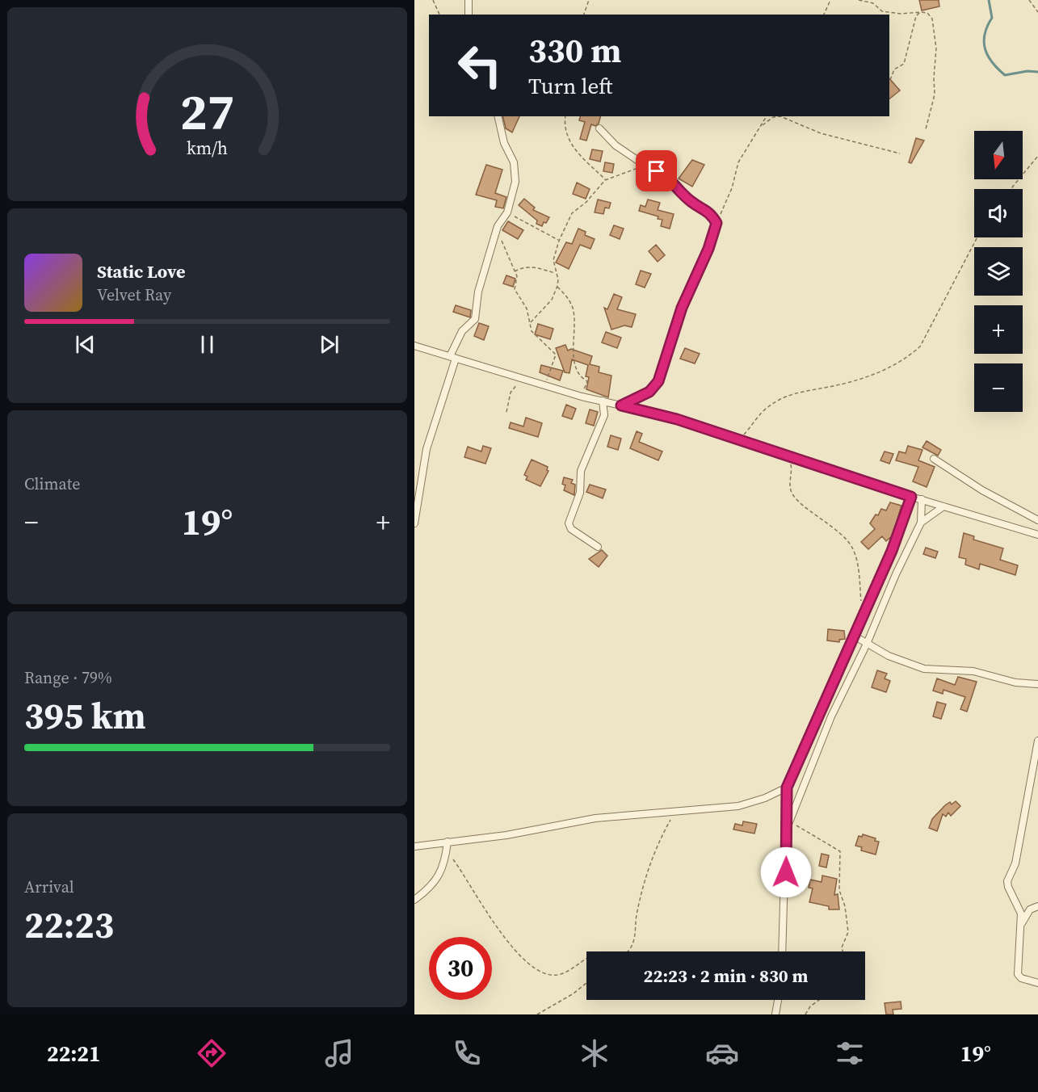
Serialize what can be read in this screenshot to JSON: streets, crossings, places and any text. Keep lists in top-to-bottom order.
{
  "north": "bottom",
  "page": {
    "turn": ["330 m", "Turn left"],
    "map_buttons": ["+", "−"],
    "song": ["Static Love", "Velvet Ray"],
    "tile": [
      "Climate",
      ["Range · 79%", "395 km"],
      ["Arrival", "22:23"]
    ],
    "heat": ["−", "19°", "+"],
    "limit": "30",
    "trip": "22:23 · 2 min · 830 m",
    "tabs": ["22:21", "19°"],
    "gauge": ["27", "km/h"]
  }
}
